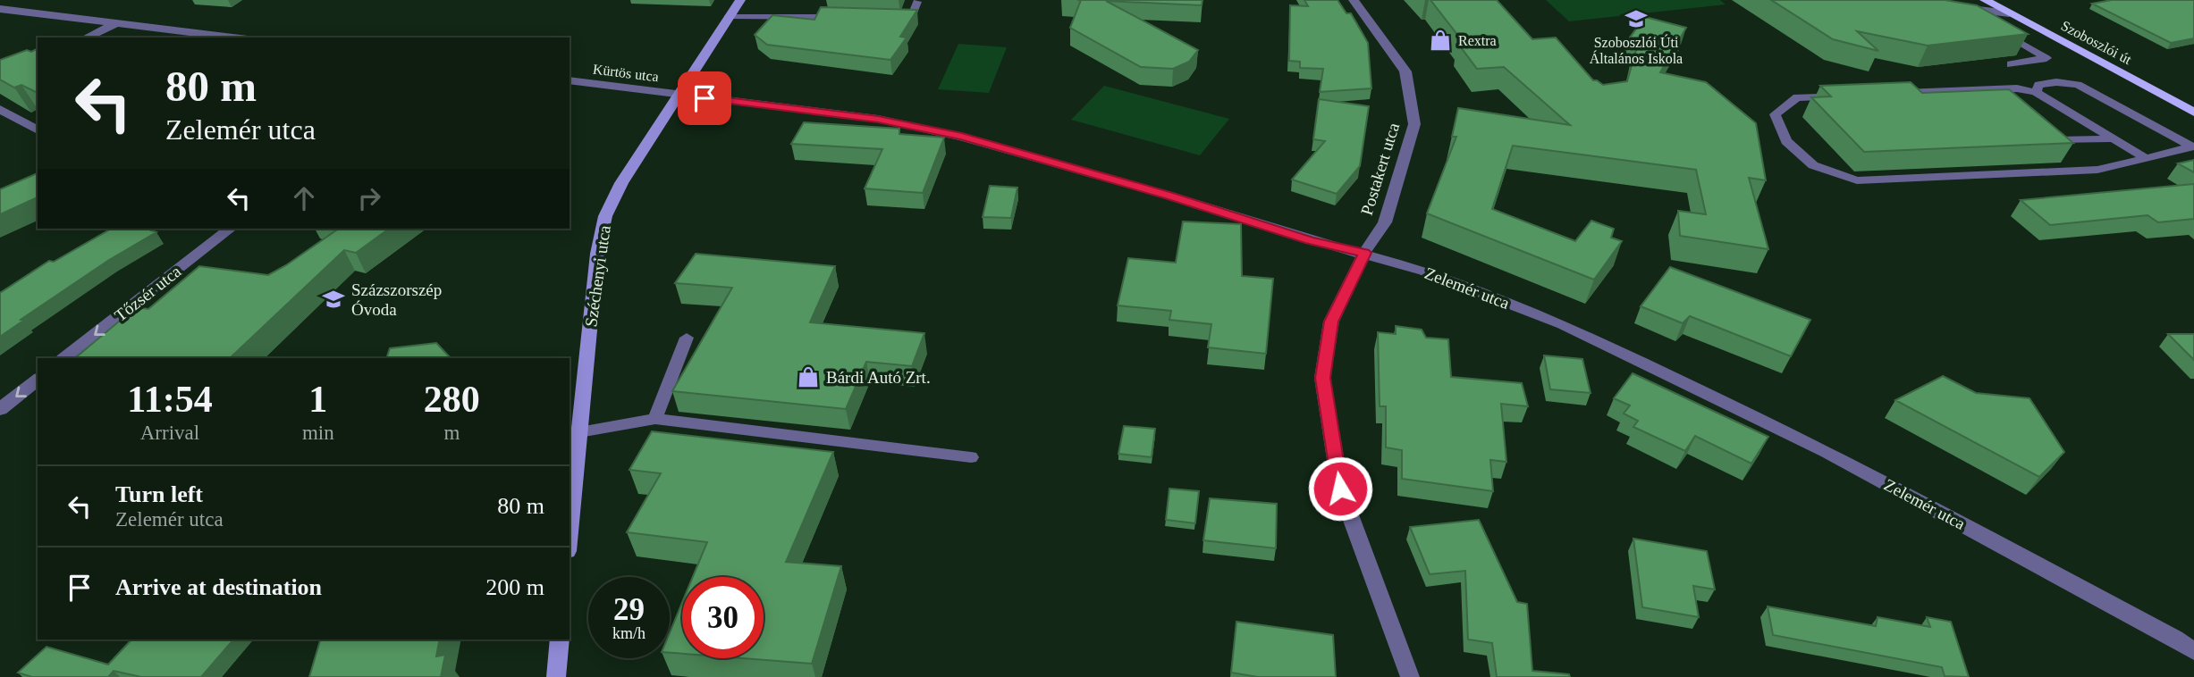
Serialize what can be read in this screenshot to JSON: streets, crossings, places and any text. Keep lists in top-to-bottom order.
{
  "streets": {
    "main road": ["Szoboszlói út"],
    "street": [
      "Kürtös utca",
      "Postakert utca",
      "Széchenyi utca",
      "Zelemér utca",
      "Tőzsér utca"
    ]
  },
  "crossings": [
    ["Kürtös utca", "Széchenyi utca"],
    ["Kürtös utca", "Zelemér utca"],
    ["Postakert utca", "Zelemér utca"],
    ["Széchenyi utca", "Zelemér utca"]
  ],
  "one_way": ["Tőzsér utca"],
  "places": {
    "school or university": ["Szoboszlói Úti Általános Iskola", "Százszorszép Óvoda"],
    "shop": ["Rextra", "Bárdi Autó Zrt."]
  },
  "page": {
    "turn": ["80 m", "Zelemér utca"],
    "eta": [
      "11:54",
      "Arrival",
      "1",
      "min",
      "280",
      "m"
    ],
    "list": [
      {
        "name": "Turn left",
        "note": "Zelemér utca",
        "value": "80 m"
      },
      {
        "name": "Arrive at destination",
        "value": "200 m"
      }
    ],
    "speed": "29 km/h",
    "limit": "30"
  }
}
